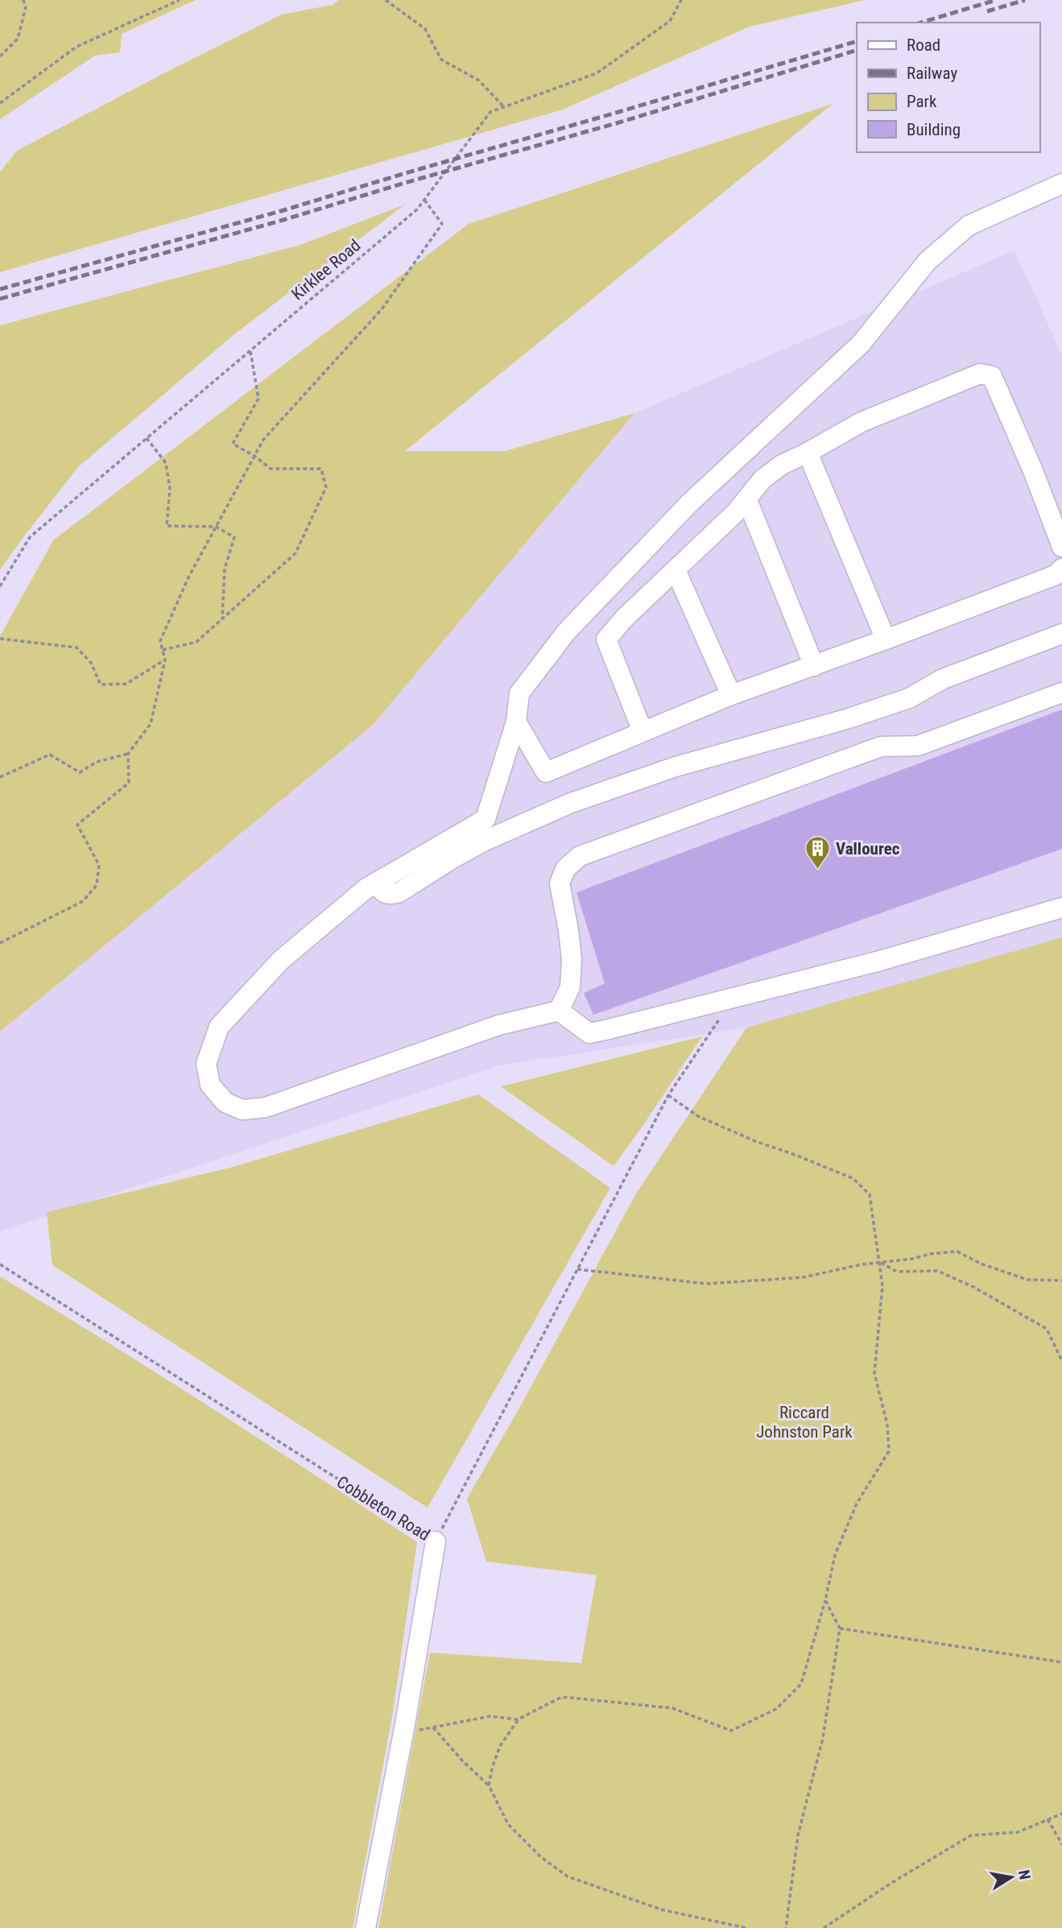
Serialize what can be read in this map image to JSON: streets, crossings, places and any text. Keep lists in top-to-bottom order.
{
  "streets": {
    "lane": ["Cobbleton Road"],
    "path": ["Kirklee Road"]
  },
  "parks": ["Riccard Johnston Park"],
  "places": {
    "building": ["Vallourec"]
  },
  "legend": [
    "Road",
    "Railway",
    "Park",
    "Building"
  ],
  "north": "right"
}
